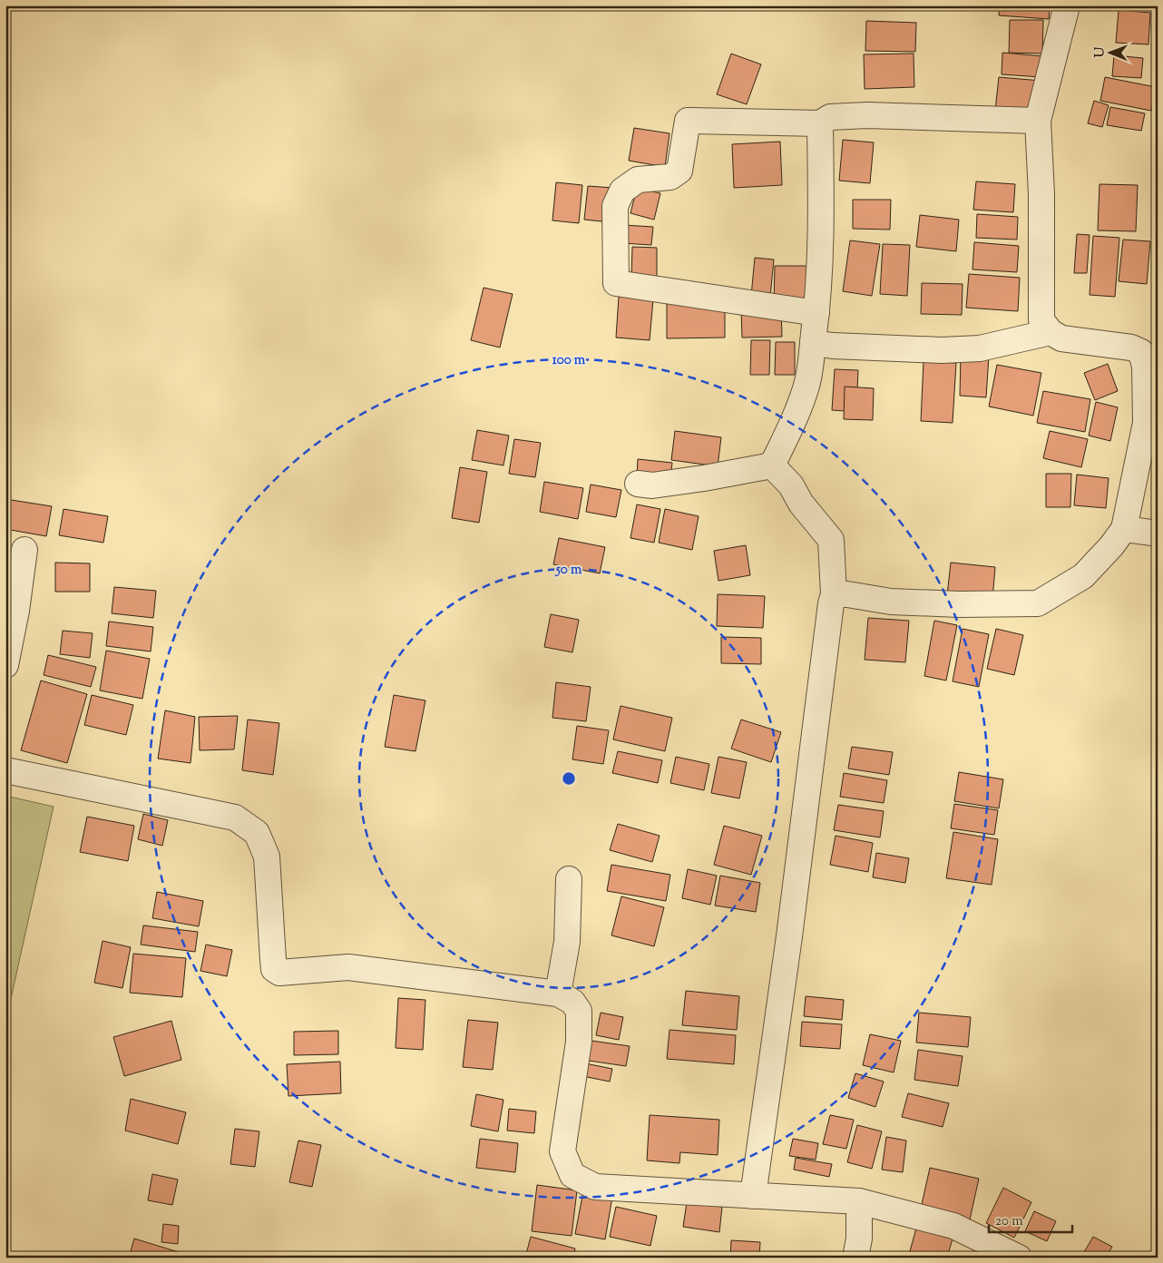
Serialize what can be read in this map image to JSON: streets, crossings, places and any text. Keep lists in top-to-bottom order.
{
  "scale_bar": "20 m",
  "north": "left",
  "rings": ["100 m", "50 m"]
}
